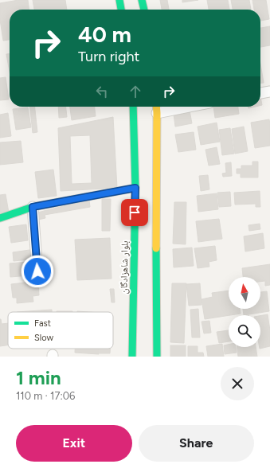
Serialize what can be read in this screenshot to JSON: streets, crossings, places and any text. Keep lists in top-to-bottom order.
{
  "streets": {
    "main road": ["بلوار شاهزادگان"]
  },
  "legend": ["Fast", "Slow"],
  "north": "top",
  "page": {
    "turn": ["40 m", "Turn right"],
    "heading": ["1 min", "110 m · 17:06"],
    "buttons": ["Exit", "Share"]
  }
}
